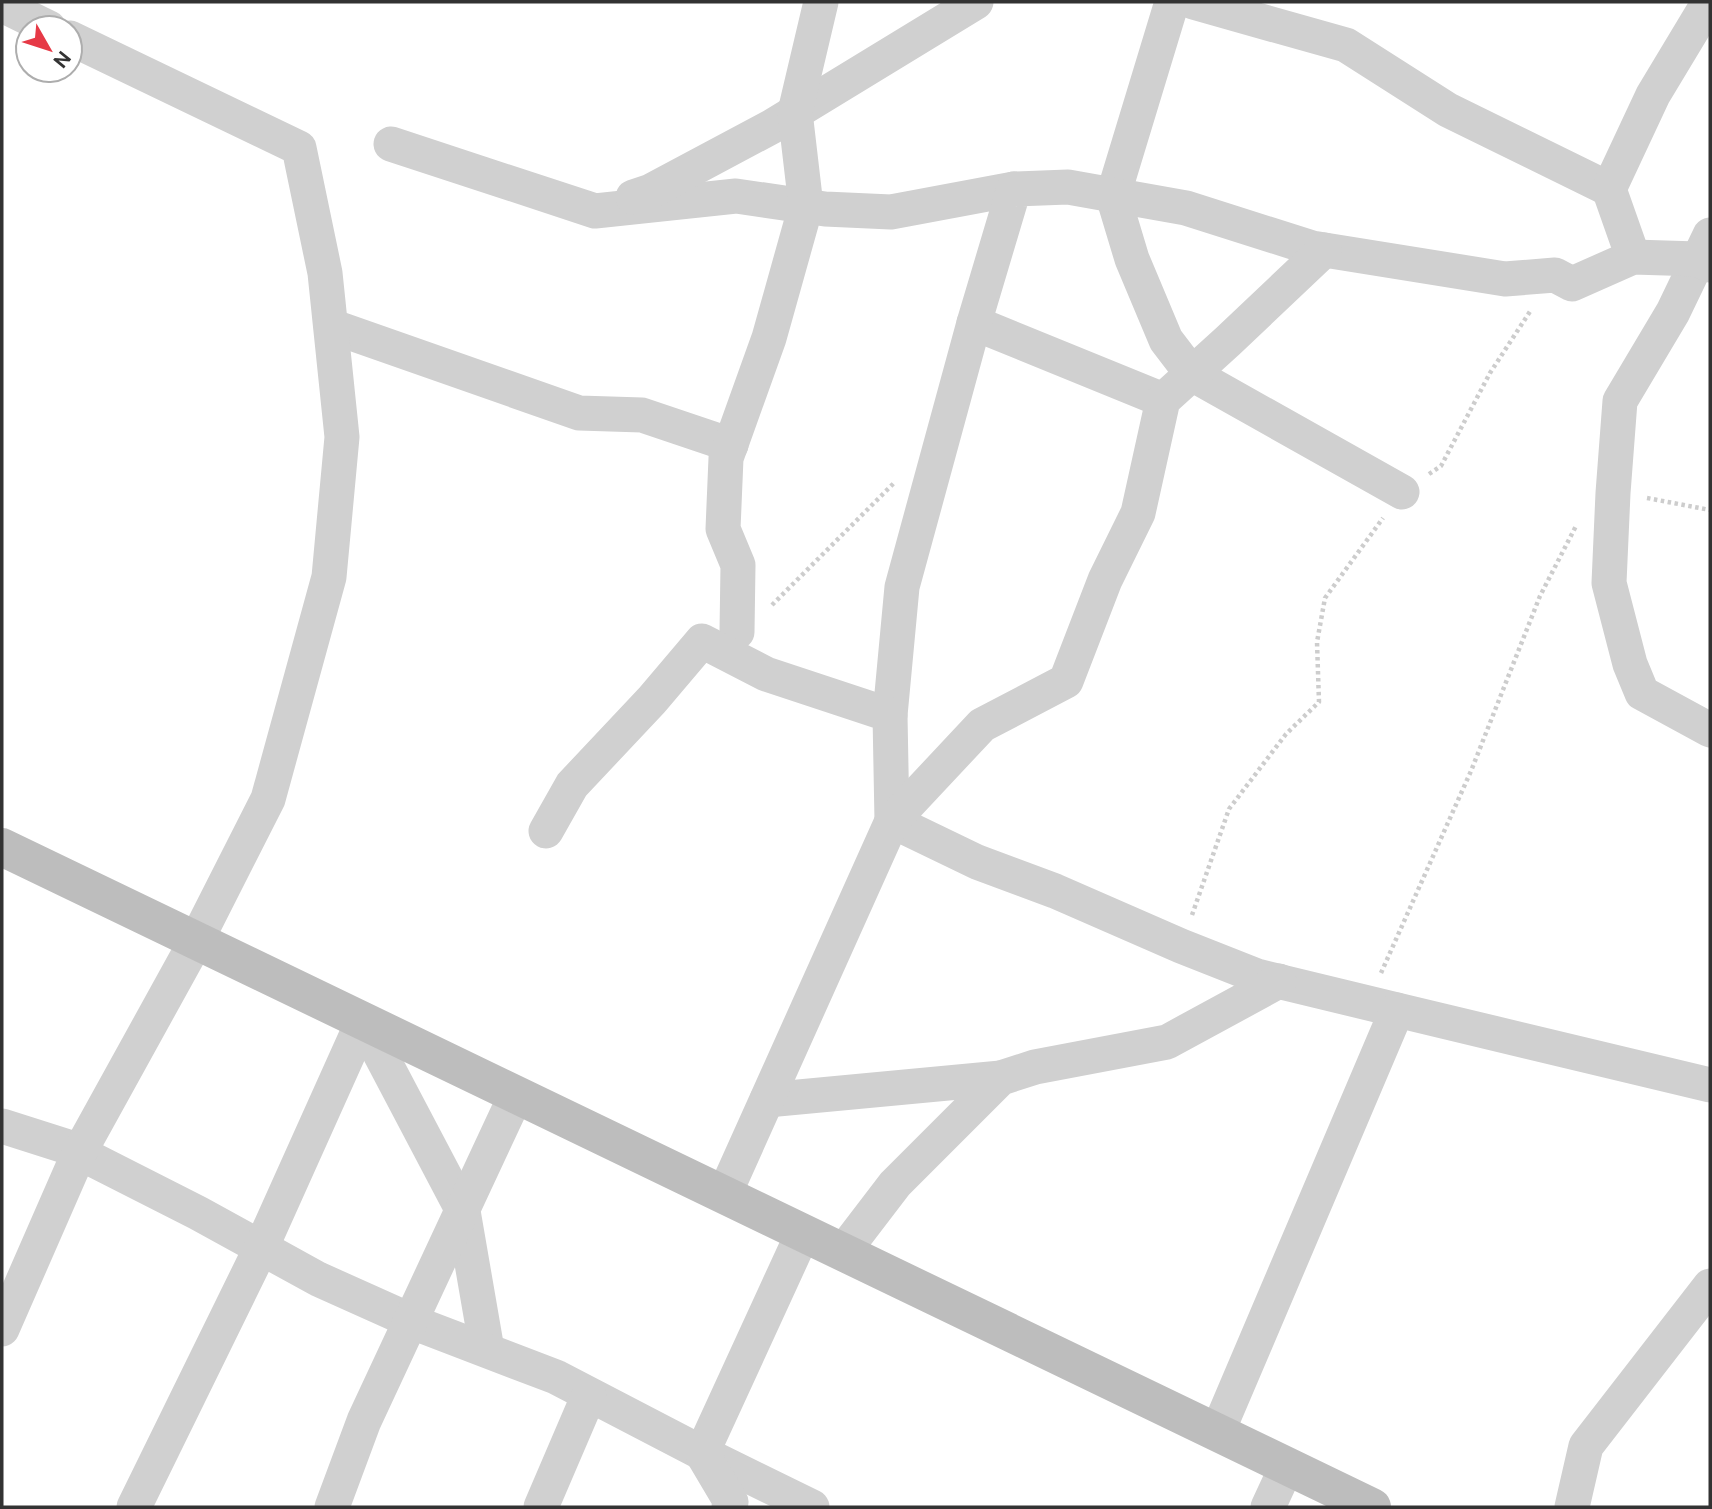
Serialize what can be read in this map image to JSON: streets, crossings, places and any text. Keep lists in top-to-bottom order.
{
  "north": "bottom right"
}
